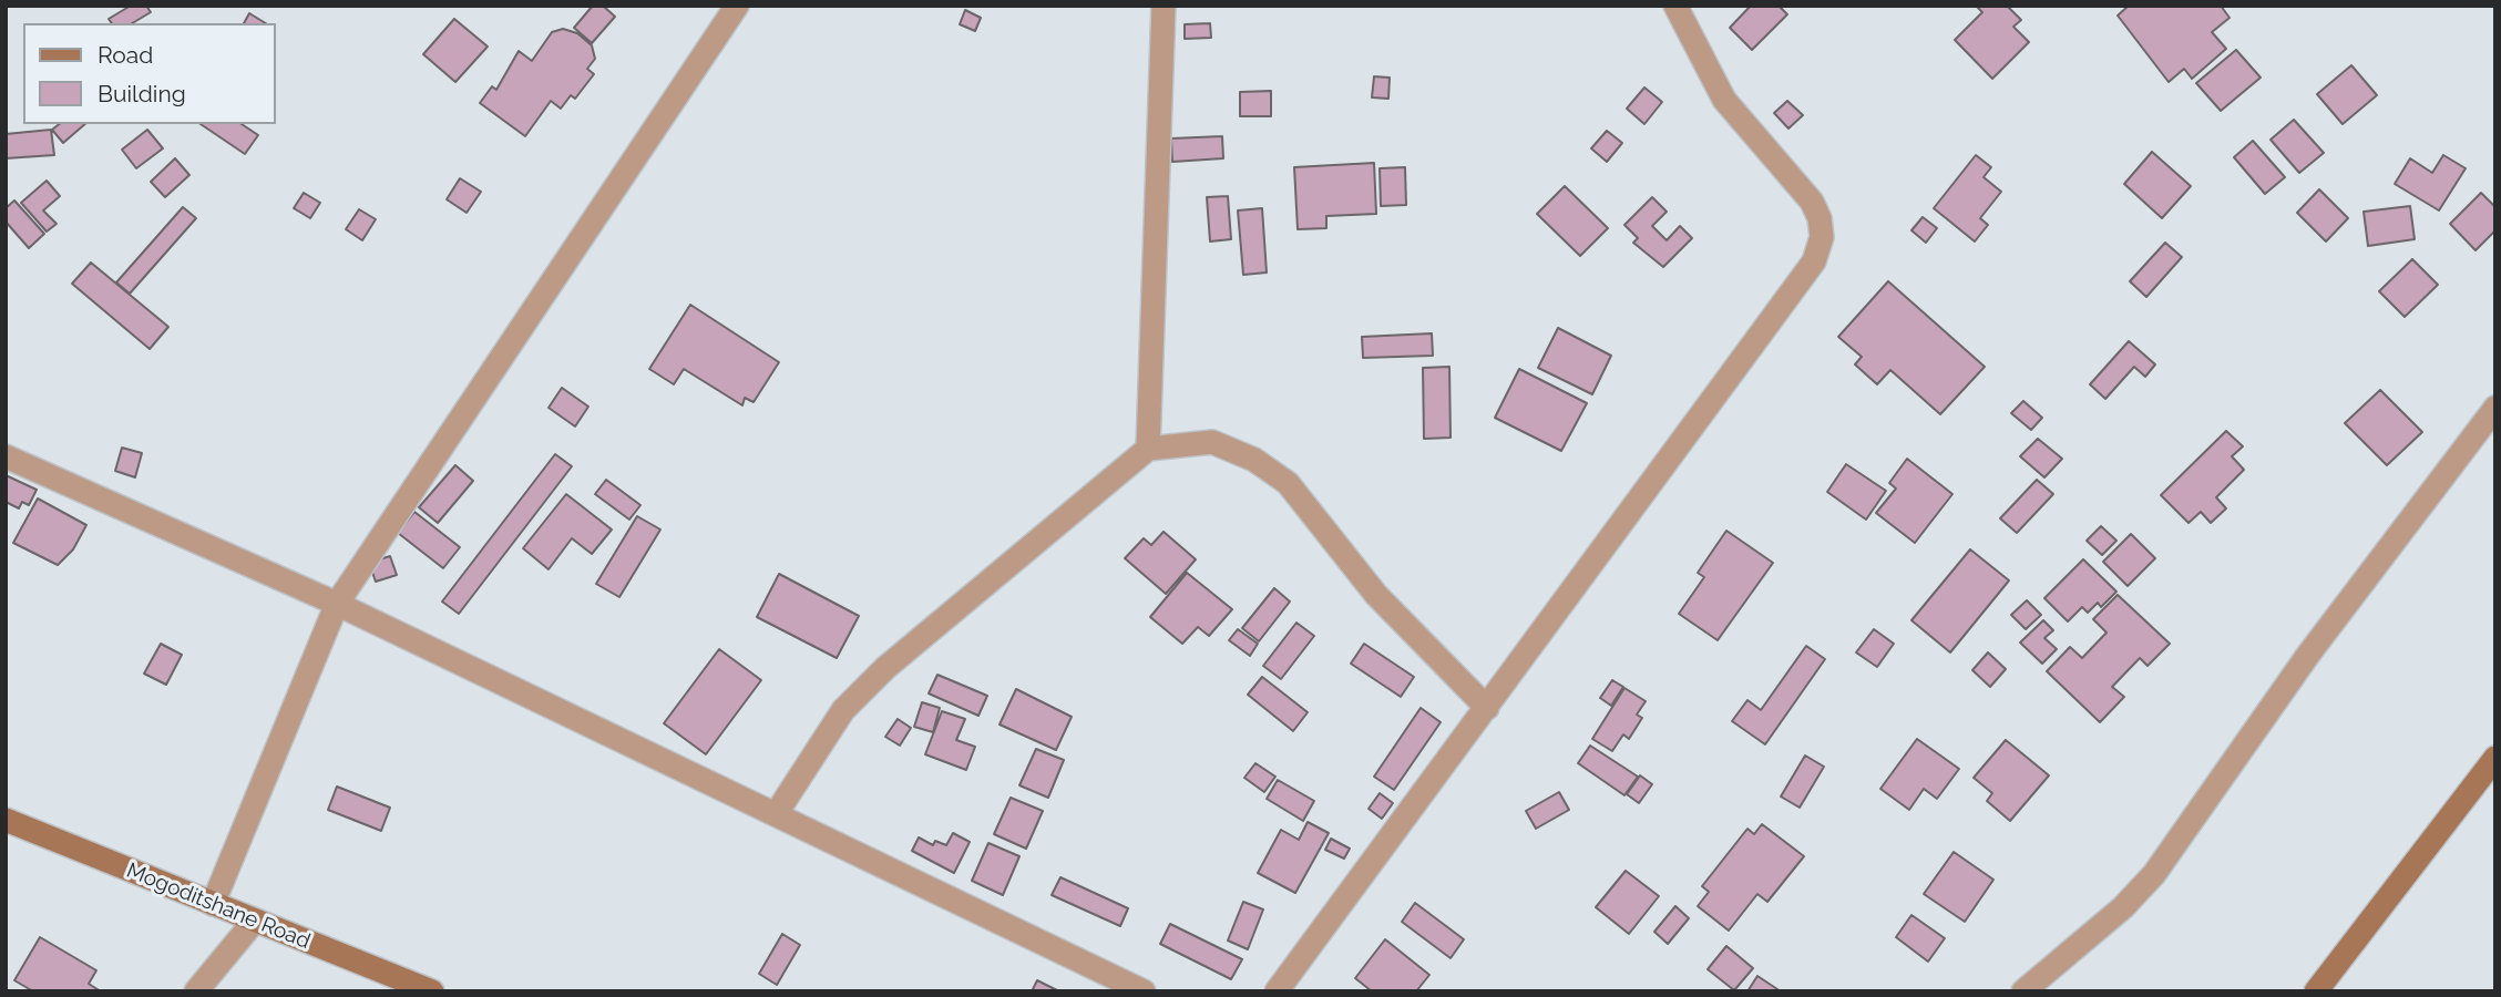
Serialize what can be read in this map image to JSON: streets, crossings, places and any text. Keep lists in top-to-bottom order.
{
  "streets": {
    "main road": ["Mogoditshane Road"]
  },
  "legend": ["Road", "Building"]
}
